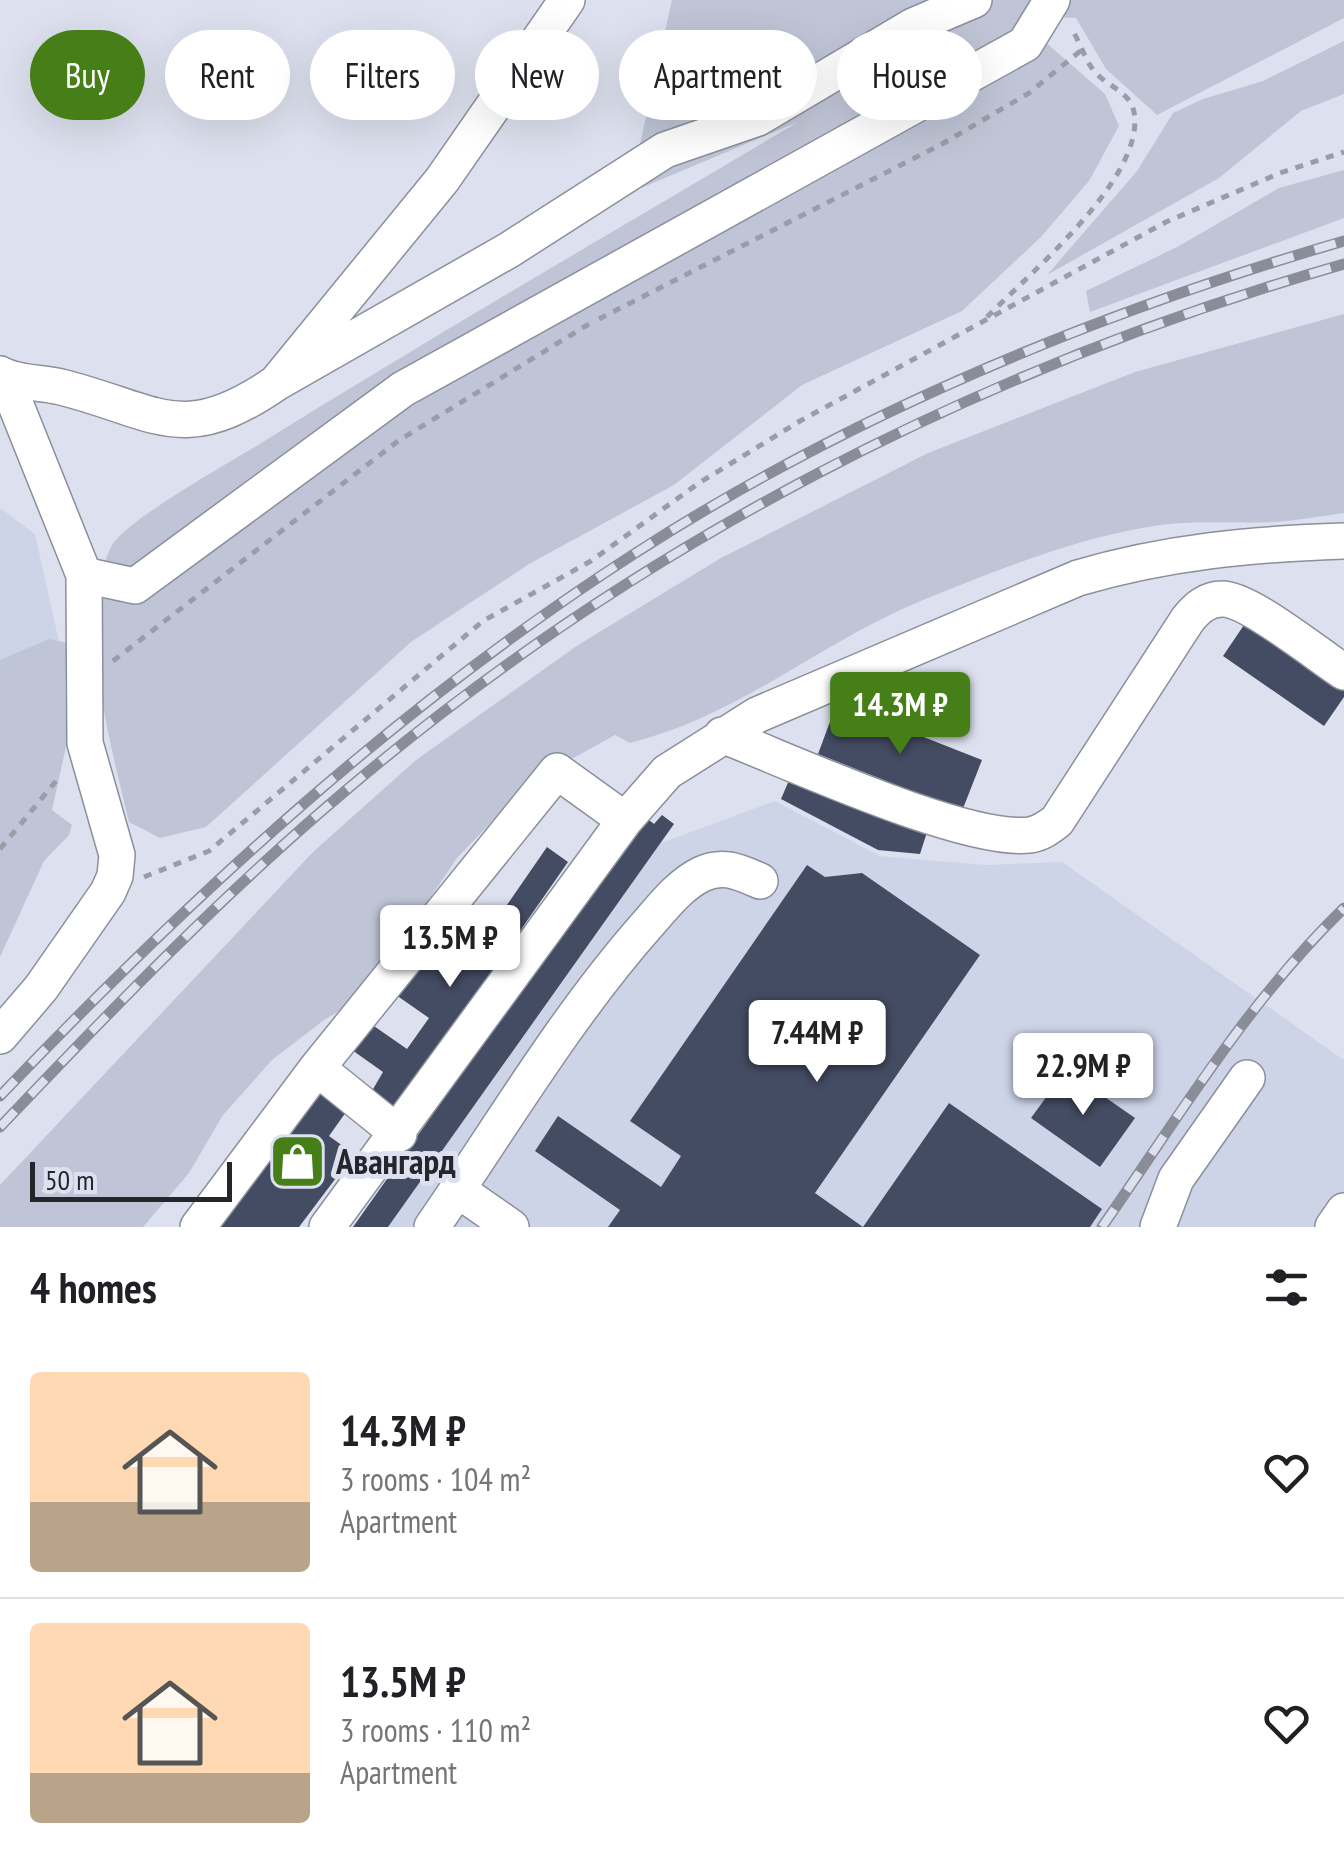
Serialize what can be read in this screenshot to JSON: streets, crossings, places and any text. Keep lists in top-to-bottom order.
{
  "places": {
    "shop": ["Авангард"]
  },
  "scale_bar": "50 m",
  "page": {
    "chip": [
      "Buy",
      "Rent",
      "Filters",
      "New",
      "Apartment",
      "House"
    ],
    "price": [
      "14.3M ₽",
      "13.5M ₽",
      "7.44M ₽",
      "22.9M ₽"
    ],
    "scale": "50 m",
    "heading": "4 homes",
    "list": [
      {
        "name": "14.3M ₽",
        "note": "3 rooms · 104 m² · Apartment"
      },
      {
        "name": "13.5M ₽",
        "note": "3 rooms · 110 m² · Apartment"
      }
    ]
  }
}
